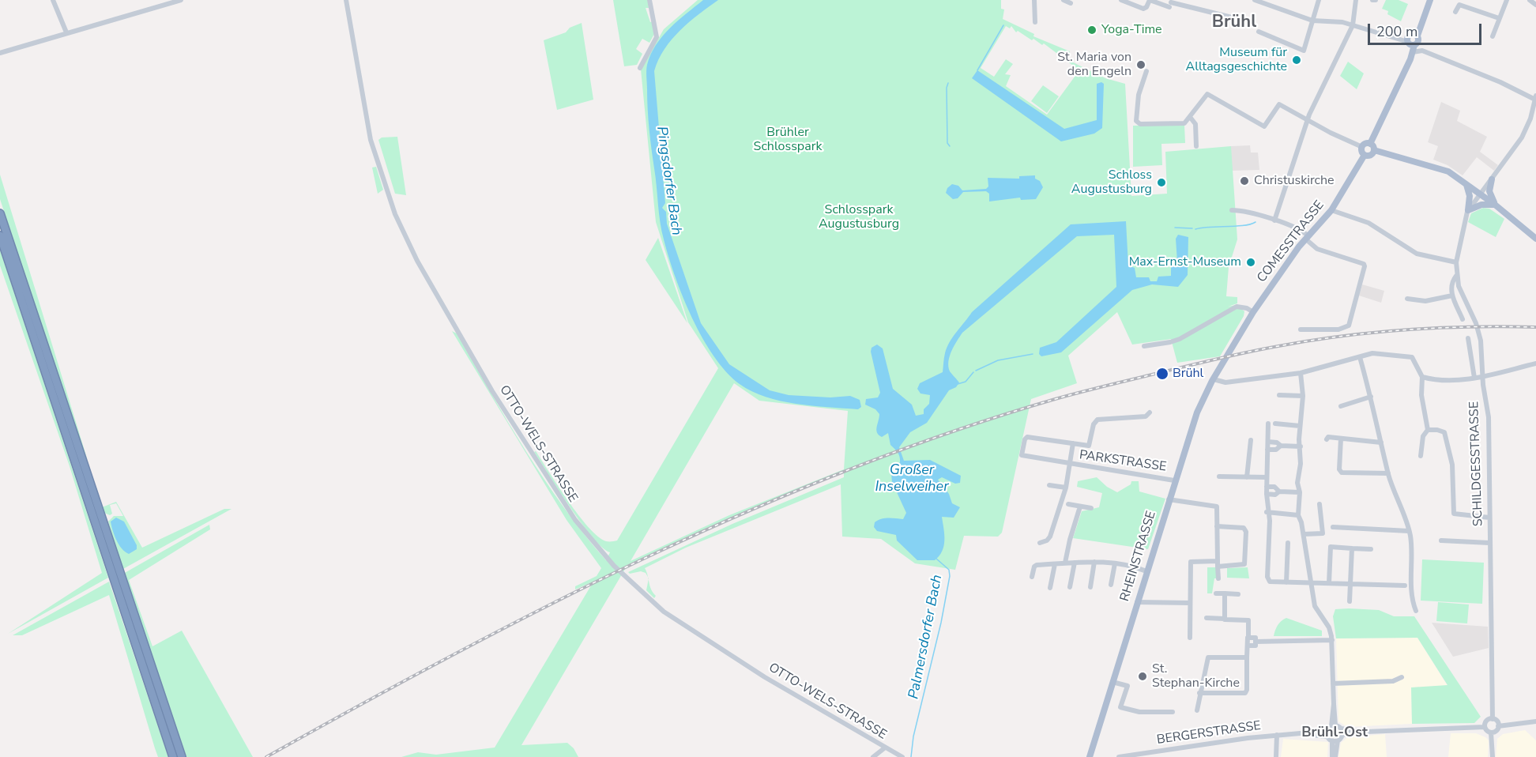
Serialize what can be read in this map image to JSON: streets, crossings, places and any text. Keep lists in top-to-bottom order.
{
  "streets": {
    "main road": ["COMESSTRASSE", "RHEINSTRASSE"],
    "street": [
      "OTTO-WELS-STRASSE",
      "PARKSTRASSE",
      "SCHILDGESSTRASSE",
      "BERGERSTRASSE"
    ]
  },
  "crossings": [
    ["COMESSTRASSE", "RHEINSTRASSE"],
    ["PARKSTRASSE", "RHEINSTRASSE"]
  ],
  "districts": ["Brühl", "Brühl-Ost"],
  "water": ["Pingsdorfer Bach", "Großer Inselweiher", "Palmersdorfer Bach"],
  "parks": ["Brühler Schlosspark", "Schlosspark Augustusburg"],
  "places": [
    "Yoga-Time",
    "Museum für Alltagsgeschichte",
    "St. Maria von den Engeln",
    "Christuskirche",
    "Schloss Augustusburg",
    "Max-Ernst-Museum",
    "Brühl",
    "St. Stephan-Kirche"
  ],
  "scale_bar": "200 m"
}
